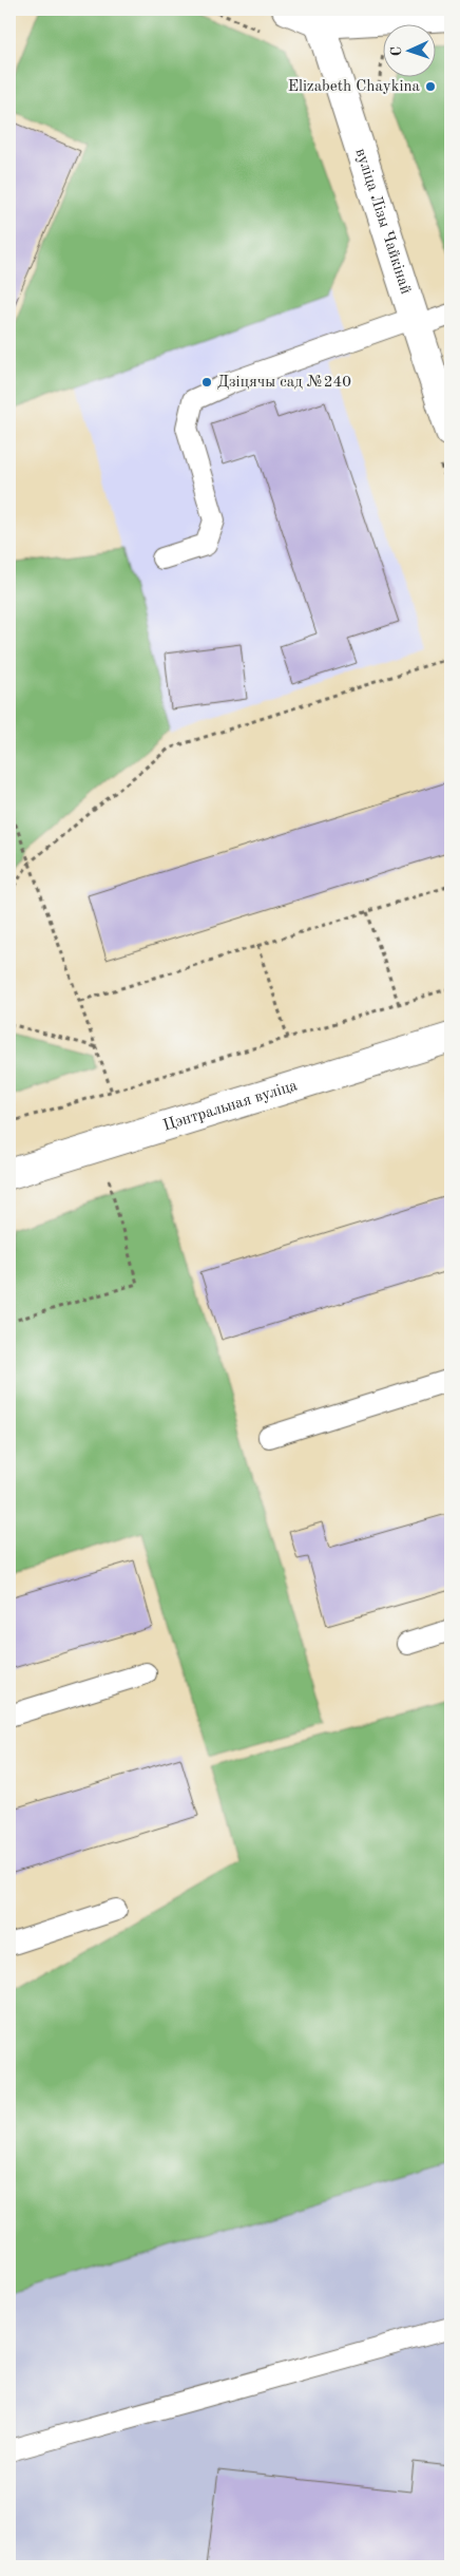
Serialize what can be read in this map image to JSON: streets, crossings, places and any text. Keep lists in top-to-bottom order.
{
  "streets": {
    "street": ["вуліца Лізы Чайкінай", "Цэнтральная вуліца"]
  },
  "places": ["Elizabeth Chaykina", "Дзіцячы сад №240"],
  "north": "left"
}
